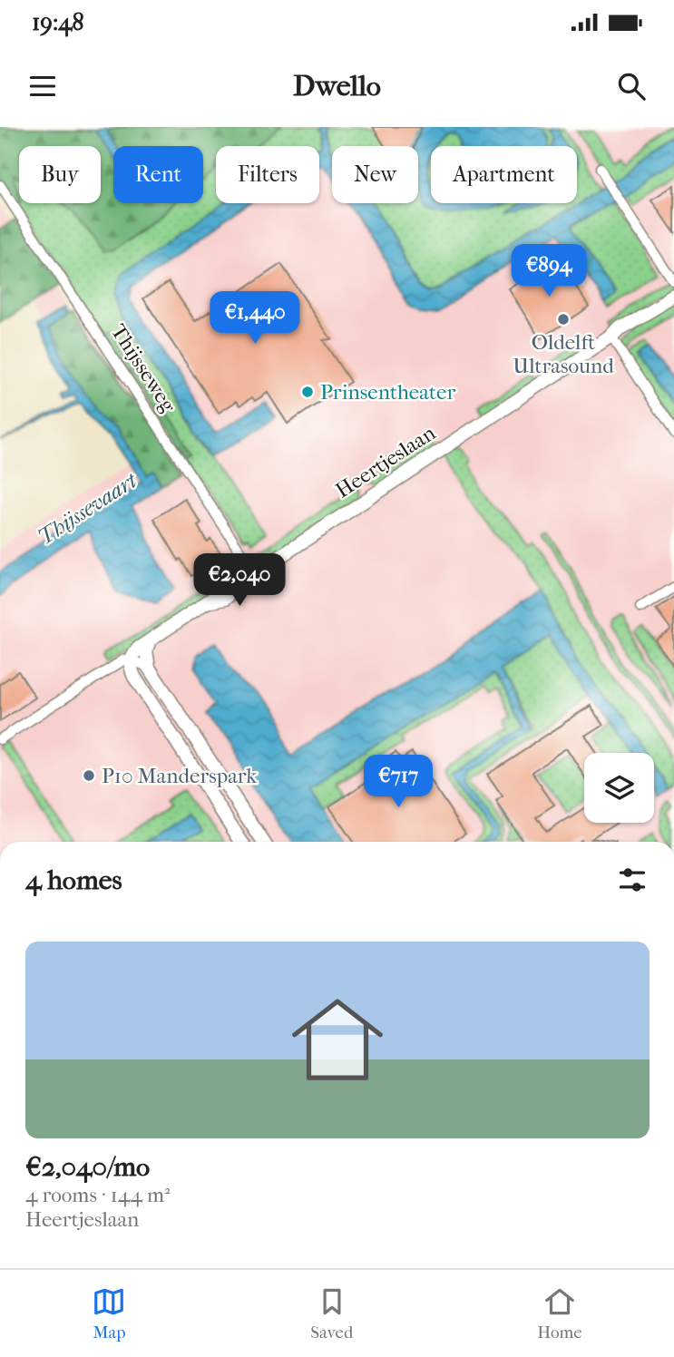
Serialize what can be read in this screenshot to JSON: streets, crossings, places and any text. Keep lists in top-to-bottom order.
{
  "streets": {
    "street": ["Thijsseweg", "Heertjeslaan"]
  },
  "crossings": [
    ["Thijsseweg", "Heertjeslaan"]
  ],
  "water": ["Thijssevaart"],
  "places": ["Oldelft Ultrasound", "Prinsentheater", "P10 Manderspark"],
  "page": {
    "status": "19:48",
    "header": "Dwello",
    "chip": [
      "Buy",
      "Rent",
      "Filters",
      "New",
      "Apartment"
    ],
    "price": [
      "€894",
      "€1,440",
      "€2,040",
      "€717"
    ],
    "heading": "4 homes",
    "list": [
      {
        "name": "€2,040/mo",
        "note": "4 rooms · 144 m² · Heertjeslaan"
      }
    ],
    "tabs": ["Map", "Saved", "Home"]
  }
}
